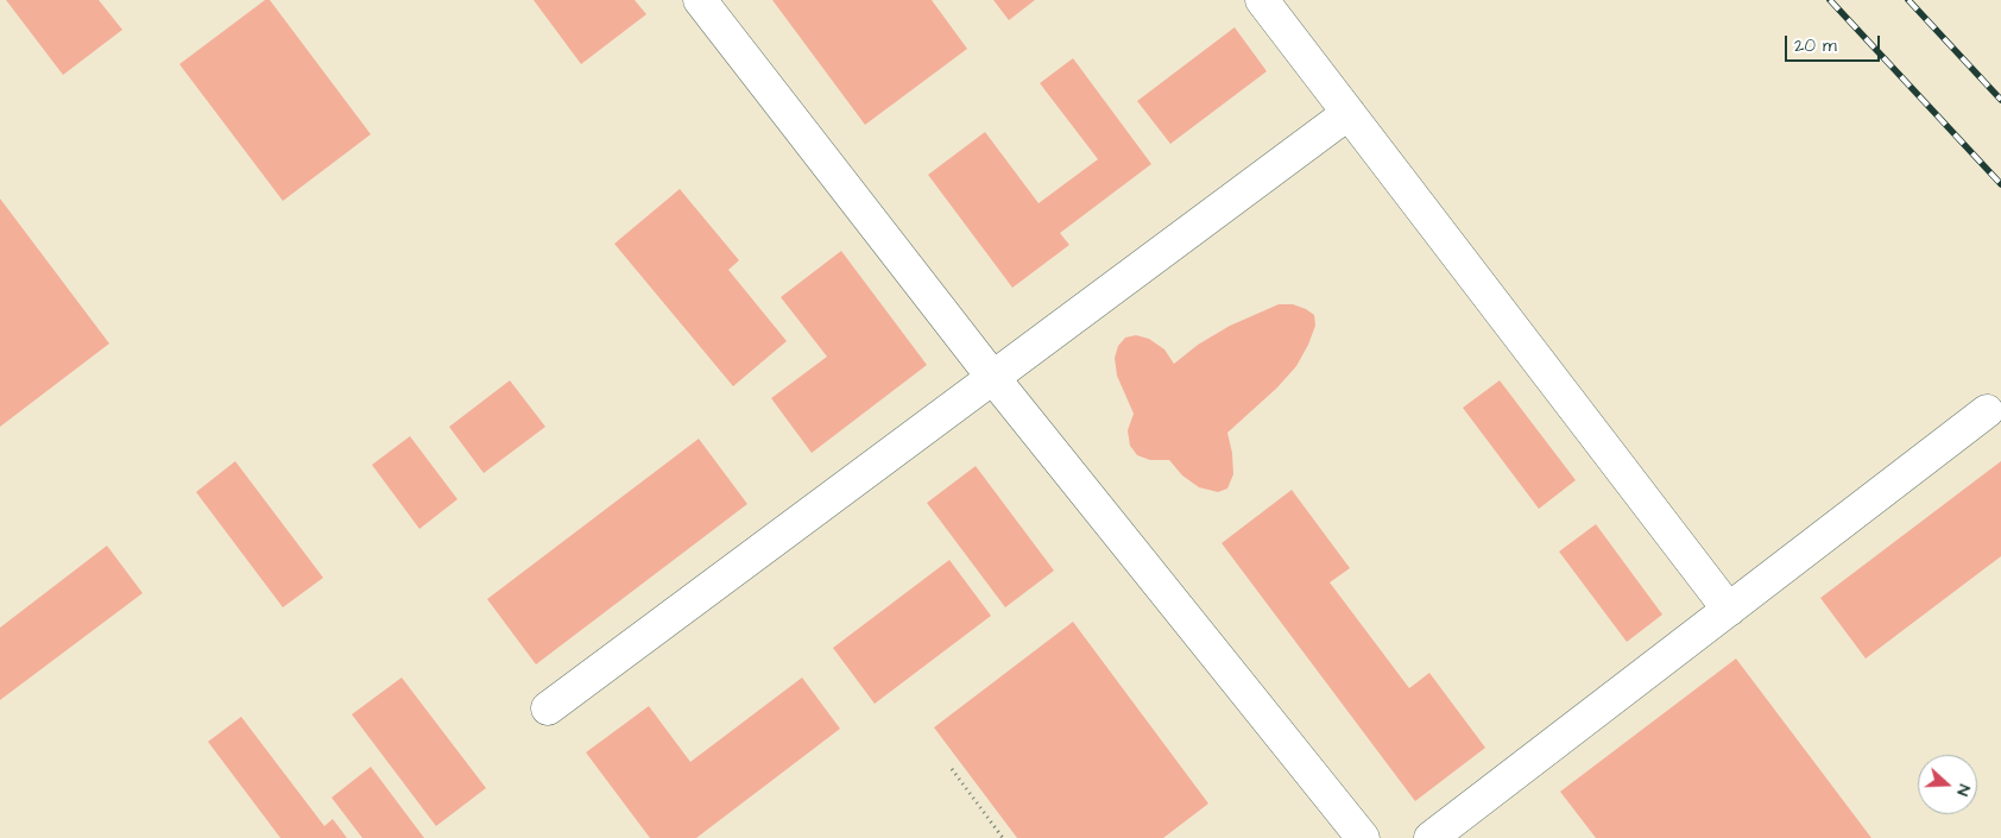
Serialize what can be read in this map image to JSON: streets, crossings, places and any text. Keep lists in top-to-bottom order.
{
  "scale_bar": "20 m",
  "north": "right"
}
